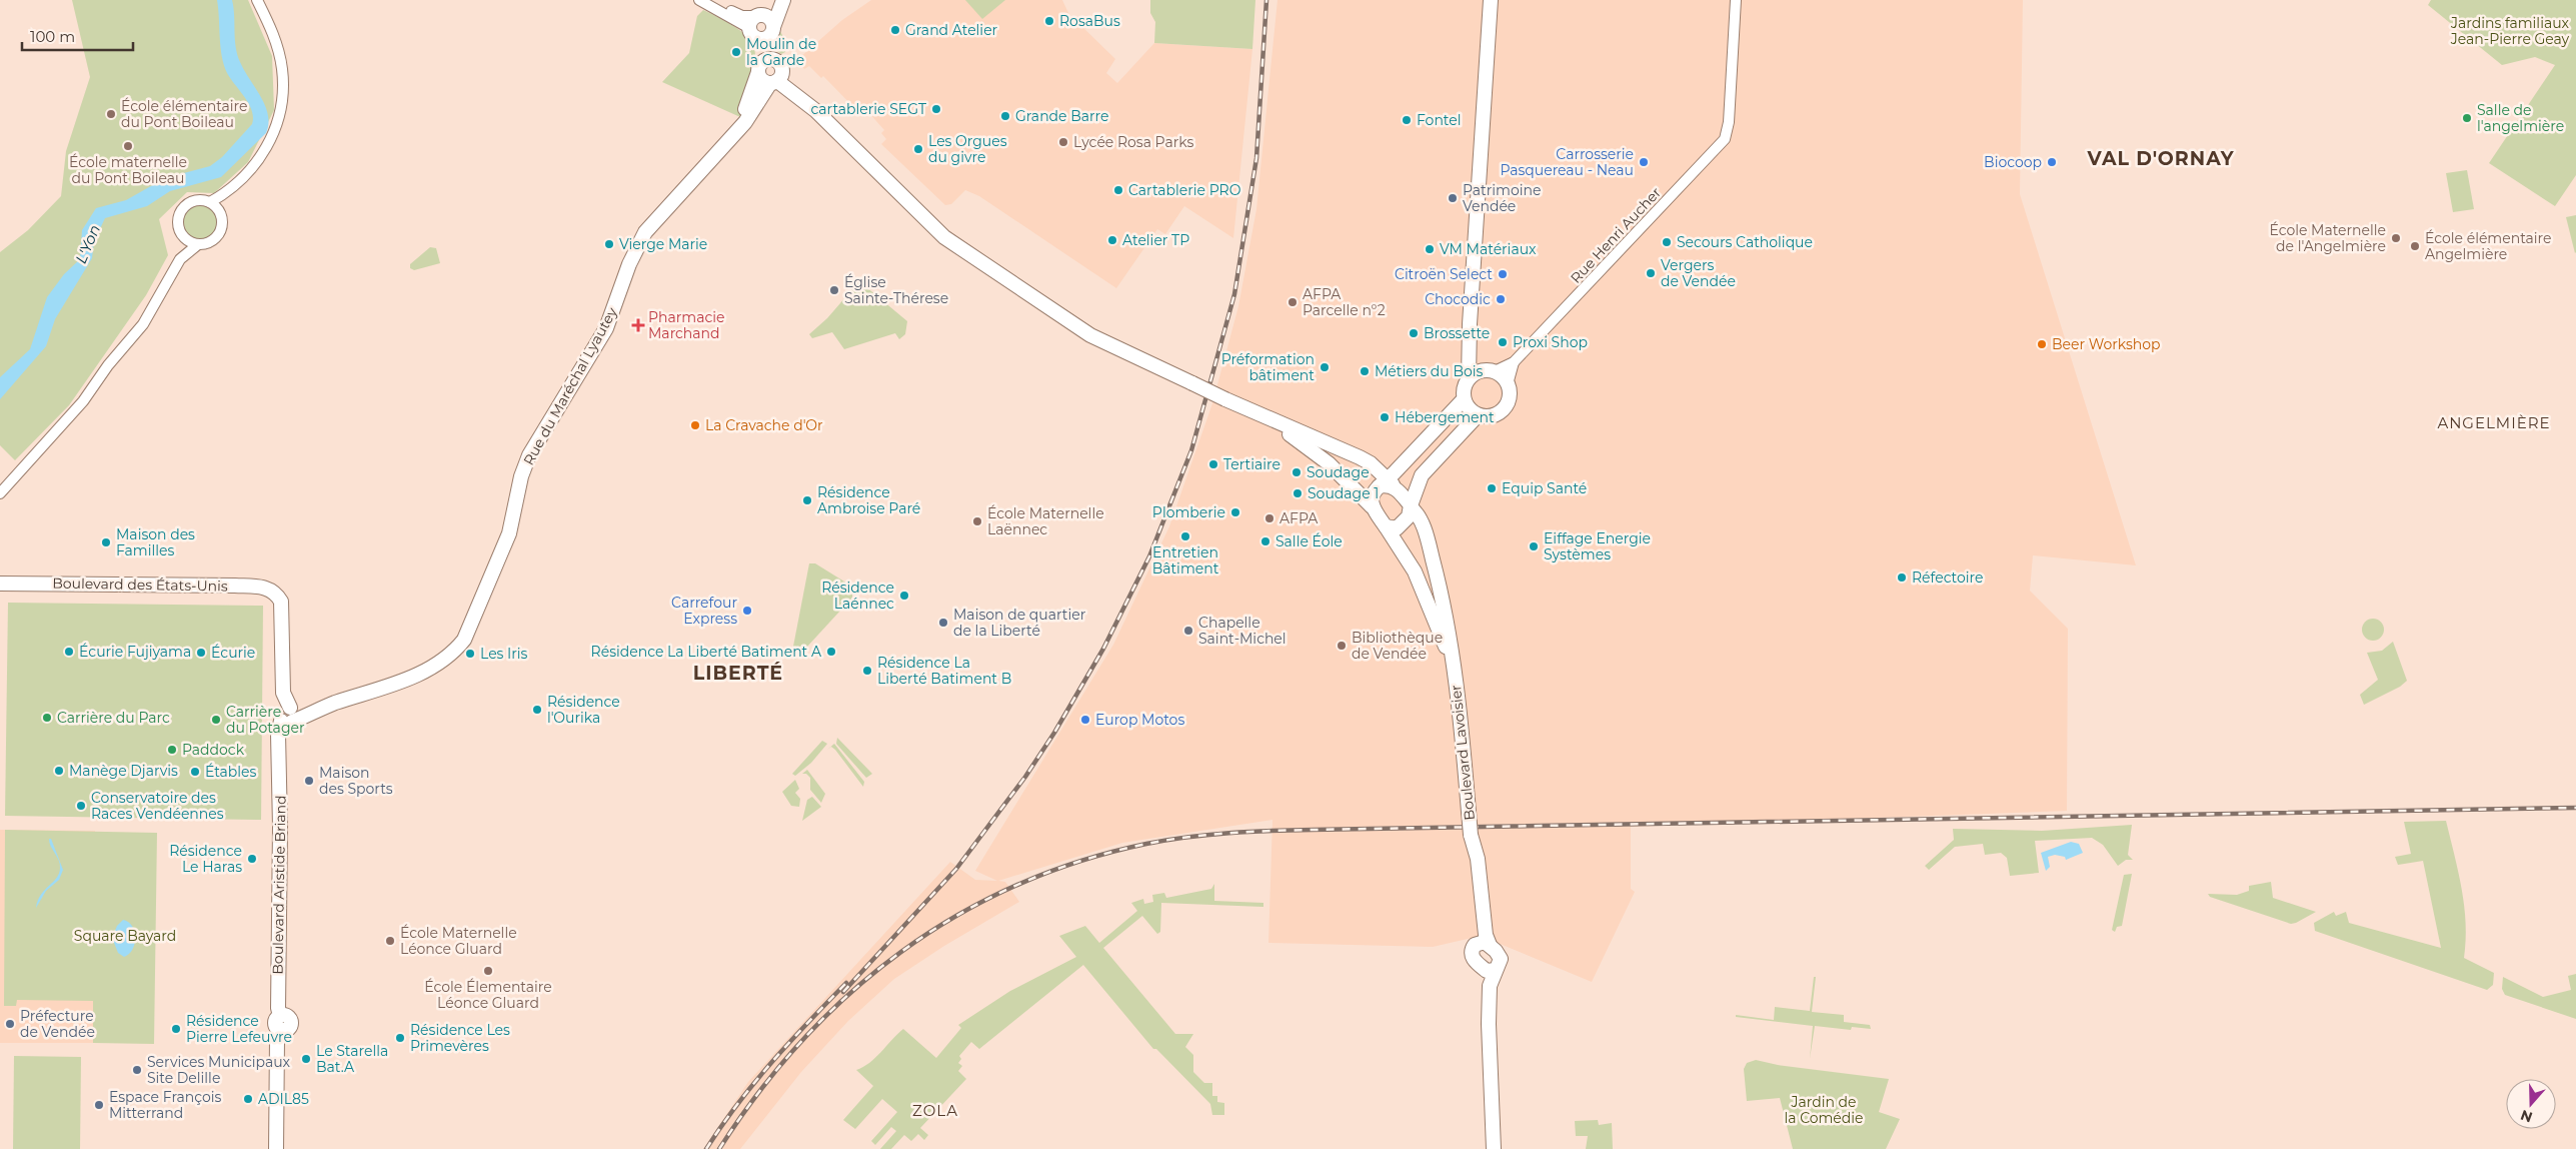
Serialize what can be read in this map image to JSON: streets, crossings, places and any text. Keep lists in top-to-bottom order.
{
  "streets": {
    "main road": [
      "Rue du Maréchal Lyautey",
      "Boulevard des États-Unis",
      "Boulevard Lavoisier",
      "Boulevard Aristide Briand"
    ],
    "street": ["Rue Henri Aucher"]
  },
  "crossings": [
    ["Rue du Maréchal Lyautey", "Boulevard Aristide Briand"],
    ["Boulevard des États-Unis", "Boulevard Aristide Briand"]
  ],
  "districts": [
    "VAL D'ORNAY",
    "ANGELMIÈRE",
    "LIBERTÉ",
    "ZOLA"
  ],
  "water": ["L'Yon"],
  "parks": ["Jardins familiaux Jean-Pierre Geay", "Square Bayard", "Jardin de la Comédie"],
  "places": {
    "other": [
      "RosaBus",
      "Grand Atelier",
      "Moulin de la Garde",
      "cartablerie SEGT",
      "École élémentaire du Pont Boileau",
      "Grande Barre",
      "Salle de l'angelmière",
      "Fontel",
      "Lycée Rosa Parks",
      "École maternelle du Pont Boileau",
      "Les Orgues du givre",
      "Carrosserie Pasquereau - Neau",
      "Biocoop",
      "Cartablerie PRO",
      "Patrimoine Vendée",
      "École Maternelle de l'Angelmière",
      "Atelier TP",
      "Secours Catholique",
      "Vierge Marie",
      "École élémentaire Angelmière",
      "VM Matériaux",
      "Vergers de Vendée",
      "Citroën Select",
      "Église Sainte-Thérese",
      "Chocodic",
      "AFPA Parcelle n°2",
      "Brossette",
      "Proxi Shop",
      "Beer Workshop",
      "Préformation bâtiment",
      "Métiers du Bois",
      "Hébergement",
      "La Cravache d'Or",
      "Tertiaire",
      "Soudage",
      "Equip Santé",
      "Soudage 1",
      "Résidence Ambroise Paré",
      "Plomberie",
      "AFPA",
      "École Maternelle Laënnec",
      "Entretien Bâtiment",
      "Salle Éole",
      "Maison des Familles",
      "Eiffage Energie Systèmes",
      "Réfectoire",
      "Résidence Laénnec",
      "Carrefour Express",
      "Maison de quartier de la Liberté",
      "Chapelle Saint-Michel",
      "Bibliothèque de Vendée",
      "Écurie Fujiyama",
      "Résidence La Liberté Batiment A",
      "Écurie",
      "Les Iris",
      "Résidence La Liberté Batiment B",
      "Résidence l'Ourika",
      "Carrière du Parc",
      "Carrière du Potager",
      "Europ Motos",
      "Paddock",
      "Manège Djarvis",
      "Étables",
      "Maison des Sports",
      "Conservatoire des Races Vendéennes",
      "Résidence Le Haras",
      "École Maternelle Léonce Gluard",
      "École Élementaire Léonce Gluard",
      "Préfecture de Vendée",
      "Résidence Pierre Lefeuvre",
      "Résidence Les Primevères",
      "Le Starella Bat.A",
      "Services Municipaux Site Delille",
      "ADIL85",
      "Espace François Mitterrand"
    ],
    "health": ["Pharmacie Marchand"]
  },
  "scale_bar": "100 m",
  "north": "bottom"
}
